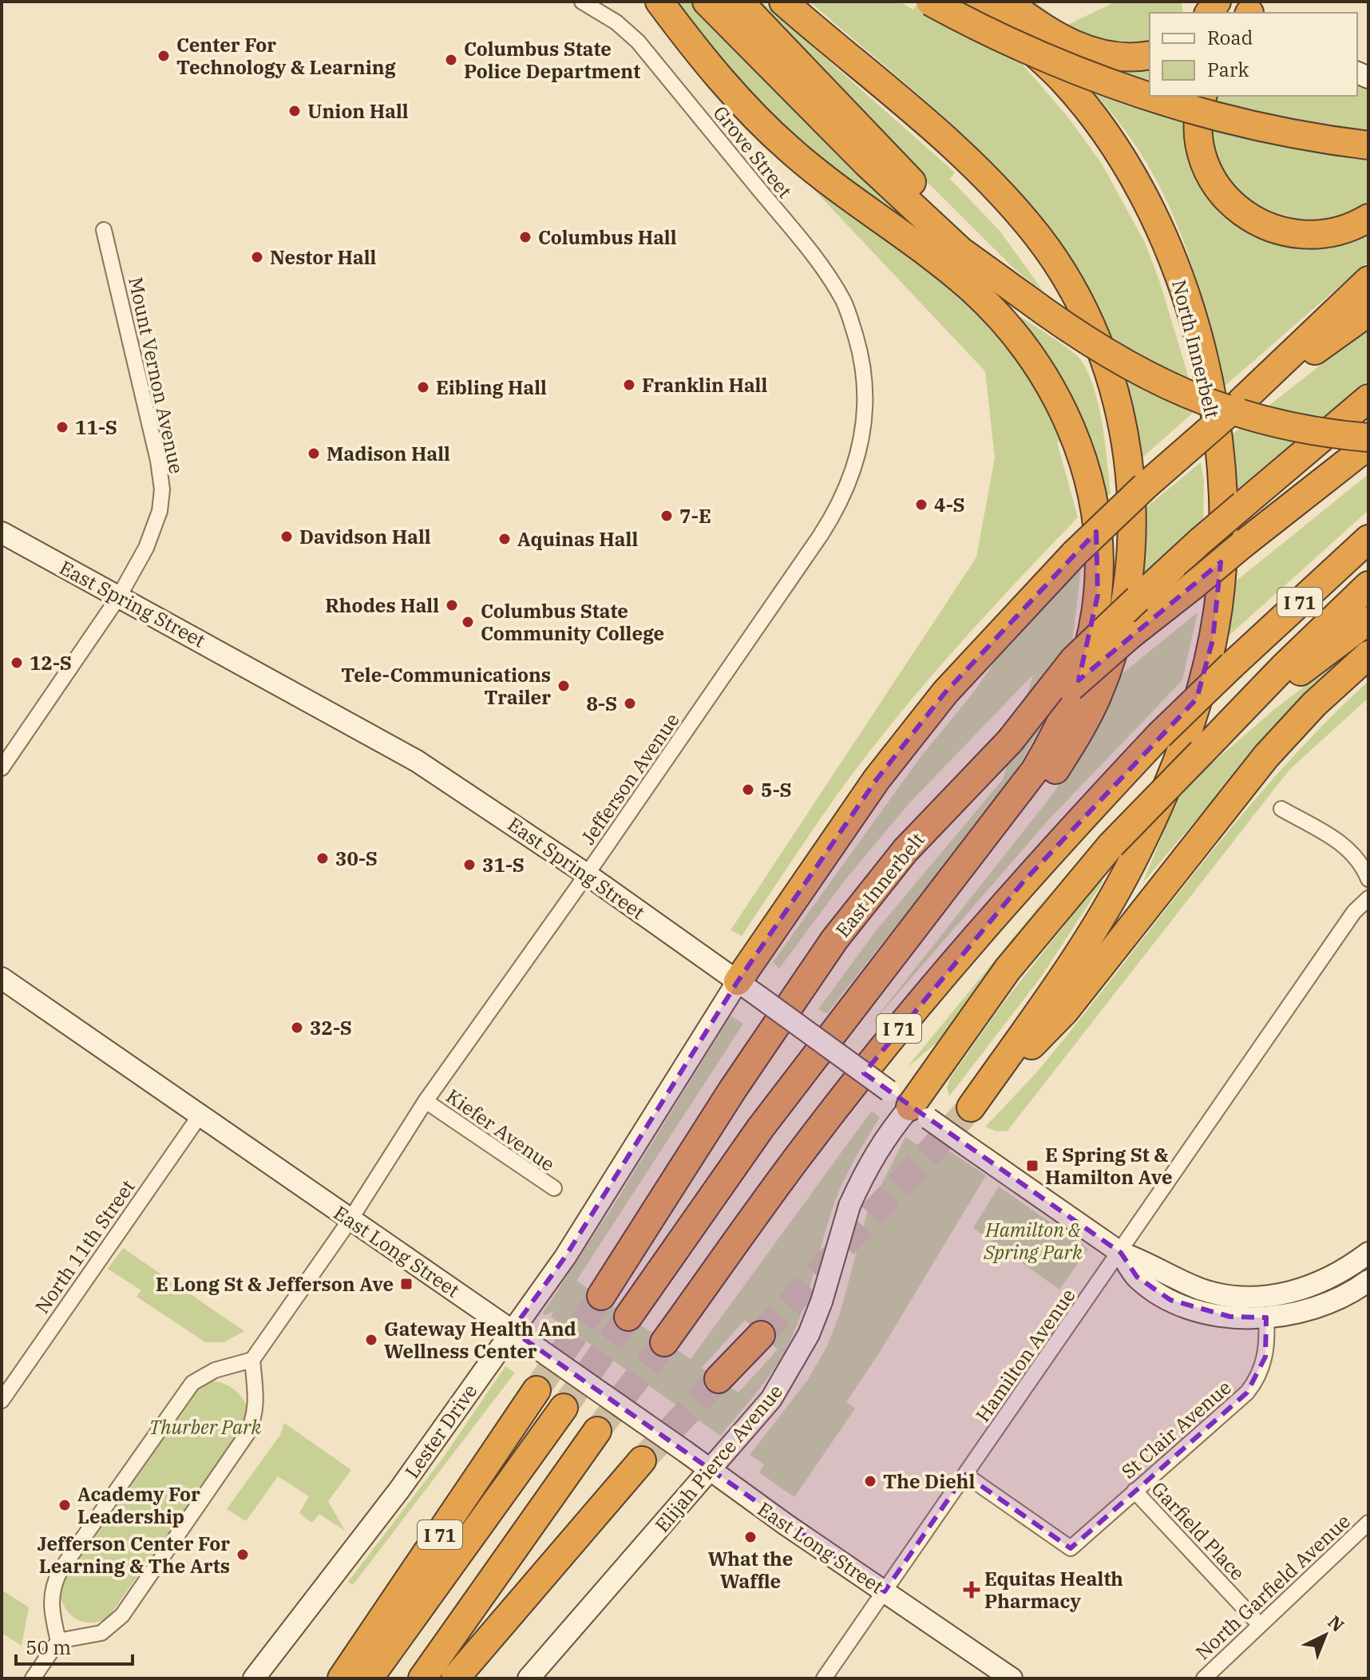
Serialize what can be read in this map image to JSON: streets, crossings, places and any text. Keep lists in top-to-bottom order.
{
  "streets": {
    "highway": ["North Innerbelt", "I 71", "East Innerbelt"],
    "main road": [
      "East Spring Street",
      "East Long Street",
      "Lester Drive",
      "Elijah Pierce Avenue"
    ],
    "street": [
      "Grove Street",
      "Mount Vernon Avenue",
      "Jefferson Avenue",
      "Kiefer Avenue",
      "North 11th Street",
      "Hamilton Avenue",
      "St Clair Avenue",
      "Garfield Place",
      "North Garfield Avenue"
    ]
  },
  "crossings": [
    ["Grove Street", "Jefferson Avenue"],
    ["Mount Vernon Avenue", "East Spring Street"],
    ["East Spring Street", "Jefferson Avenue"],
    ["East Spring Street", "Hamilton Avenue"],
    ["East Spring Street", "Lester Drive"],
    ["East Spring Street", "Elijah Pierce Avenue"],
    ["Jefferson Avenue", "Kiefer Avenue"],
    ["Jefferson Avenue", "East Long Street"],
    ["North 11th Street", "East Long Street"],
    ["East Long Street", "Hamilton Avenue"],
    ["East Long Street", "Lester Drive"],
    ["East Long Street", "Elijah Pierce Avenue"],
    ["Hamilton Avenue", "St Clair Avenue"],
    ["St Clair Avenue", "Garfield Place"],
    ["Garfield Place", "North Garfield Avenue"]
  ],
  "parks": ["Hamilton & Spring Park", "Thurber Park"],
  "places": {
    "other": [
      "Center For Technology & Learning",
      "Columbus State Police Department",
      "Union Hall",
      "Columbus Hall",
      "Nestor Hall",
      "Franklin Hall",
      "Eibling Hall",
      "11-S",
      "Madison Hall",
      "4-S",
      "7-E",
      "Davidson Hall",
      "Aquinas Hall",
      "Rhodes Hall",
      "Columbus State Community College",
      "12-S",
      "Tele-Communications Trailer",
      "8-S",
      "5-S",
      "30-S",
      "31-S",
      "32-S",
      "Gateway Health And Wellness Center",
      "The Diehl",
      "Academy For Leadership",
      "What the Waffle",
      "Jefferson Center For Learning & The Arts"
    ],
    "transit": ["E Spring St & Hamilton Ave", "E Long St & Jefferson Ave"],
    "health": ["Equitas Health Pharmacy"]
  },
  "legend": ["Road", "Park"],
  "scale_bar": "50 m",
  "north": "top right"
}
